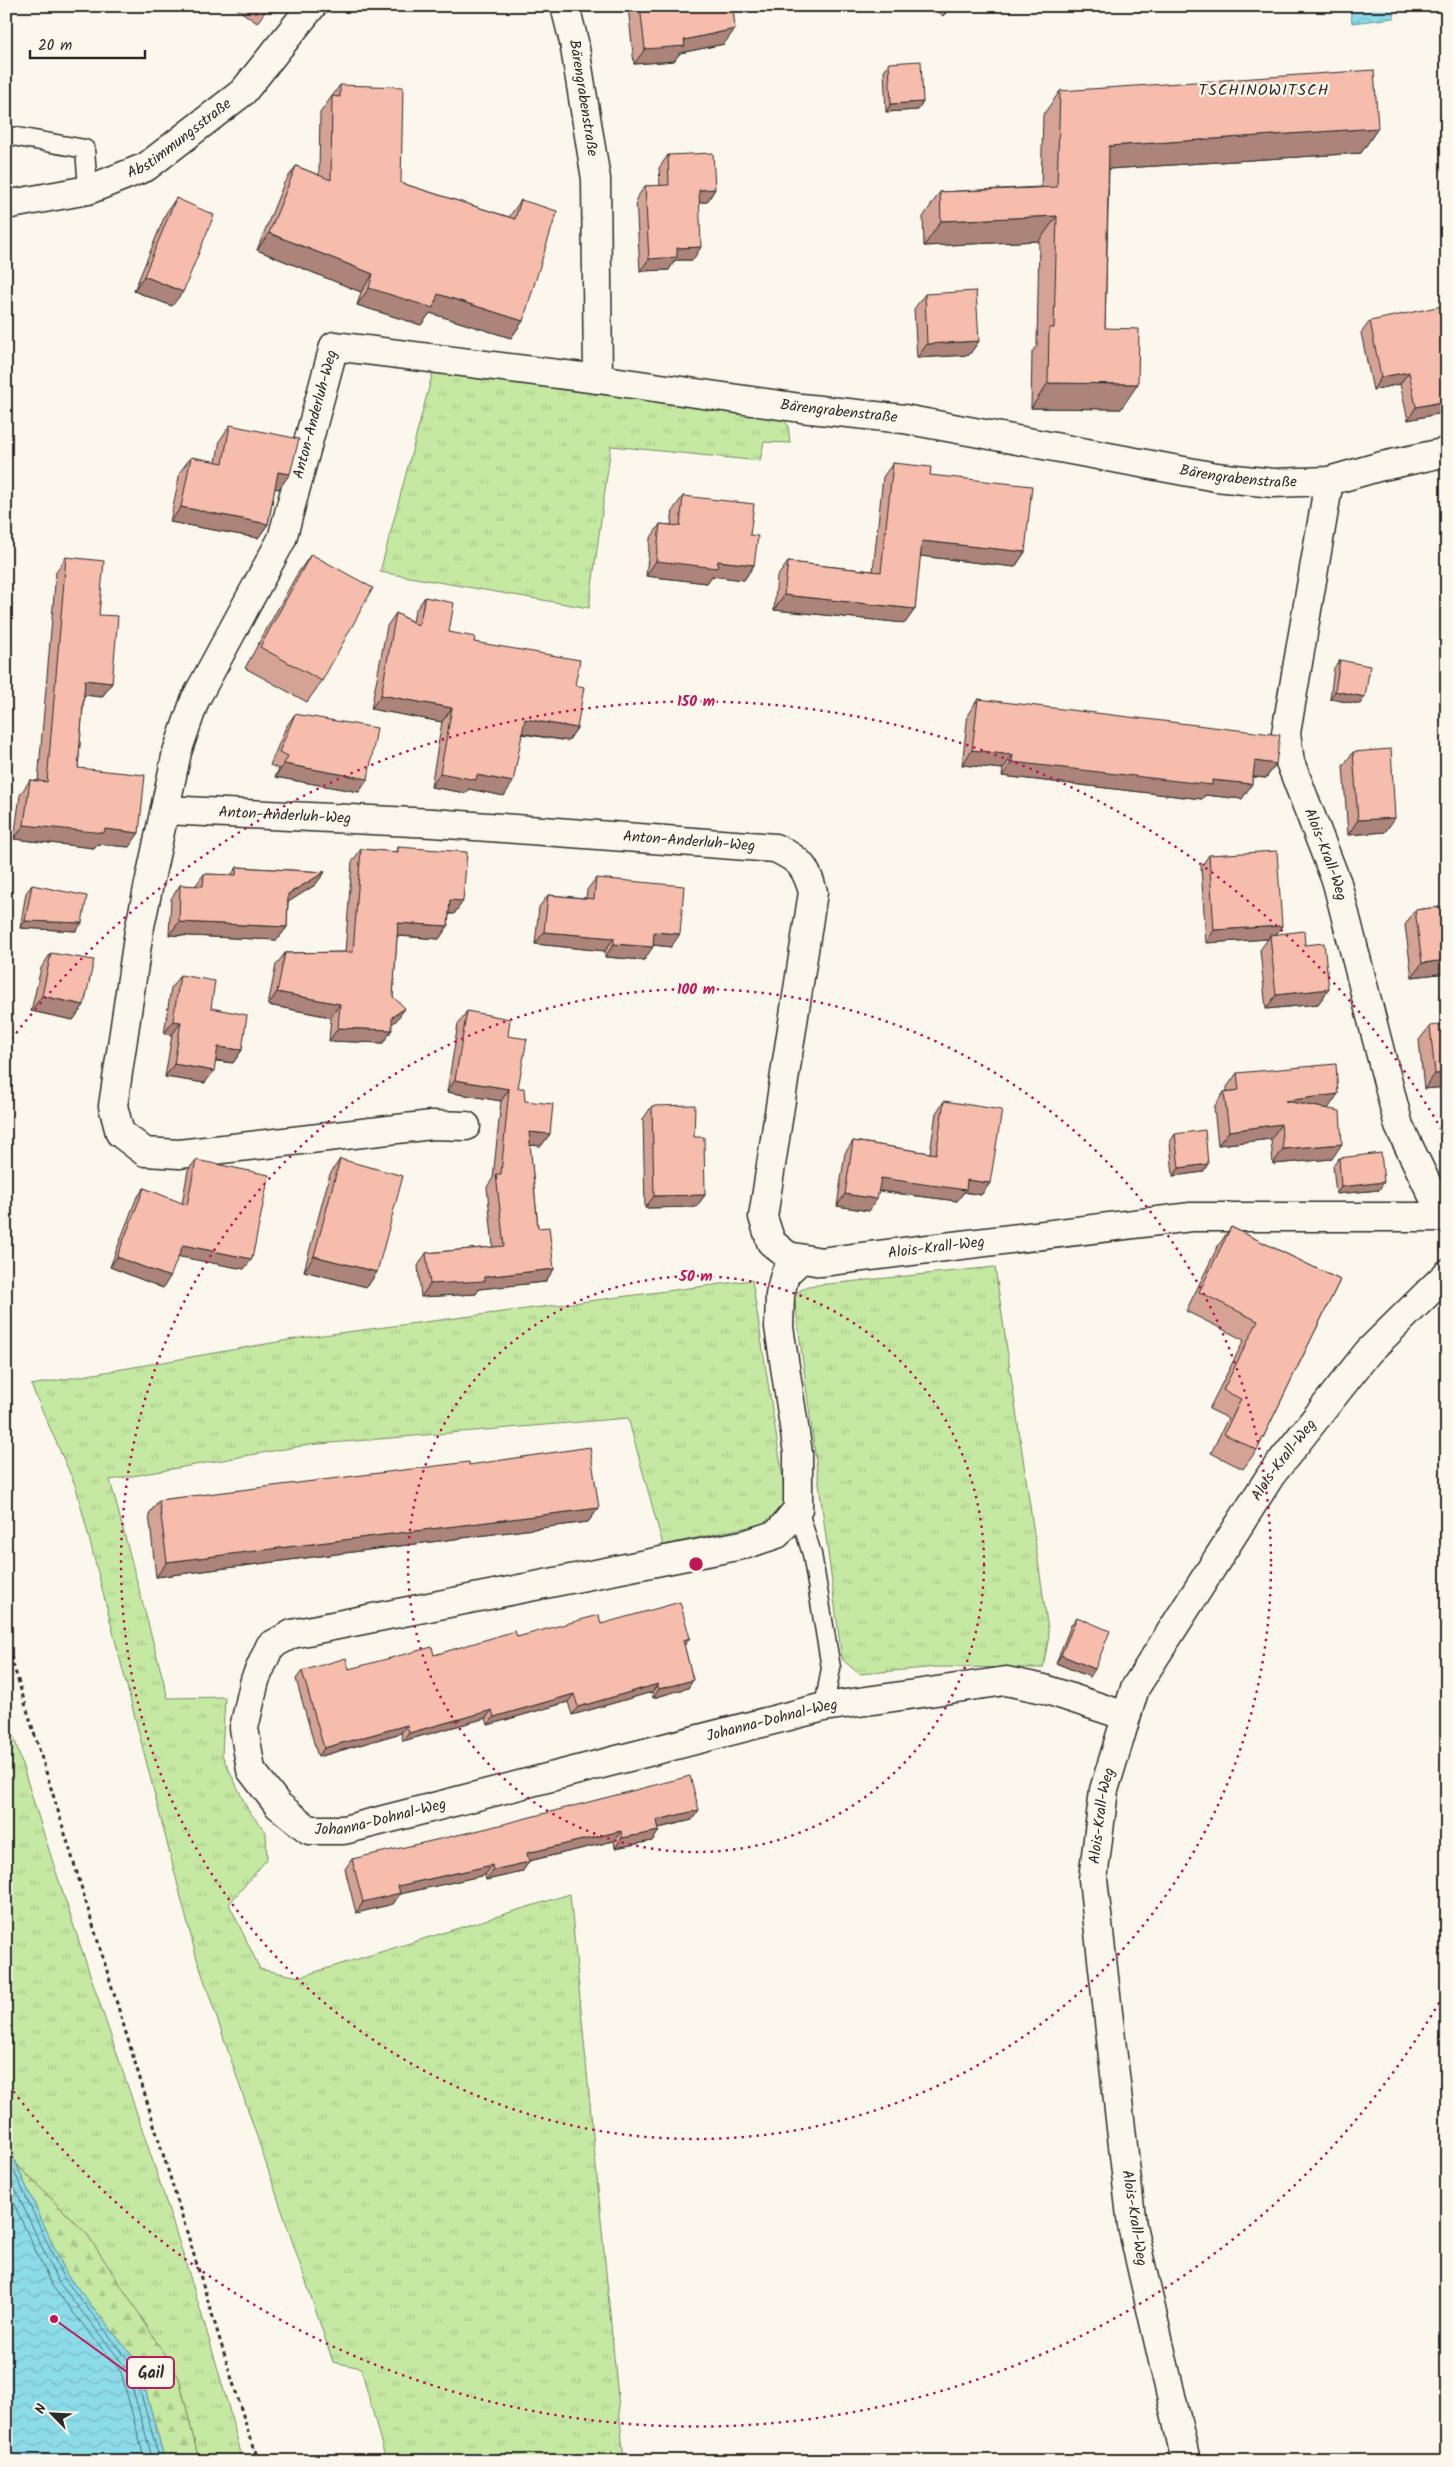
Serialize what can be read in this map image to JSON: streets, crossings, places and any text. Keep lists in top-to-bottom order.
{
  "streets": {
    "street": [
      "Bärengrabenstraße",
      "Abstimmungsstraße",
      "Anton-Anderluh-Weg",
      "Alois-Krall-Weg",
      "Johanna-Dohnal-Weg"
    ]
  },
  "crossings": [
    ["Bärengrabenstraße", "Anton-Anderluh-Weg"],
    ["Bärengrabenstraße", "Alois-Krall-Weg"],
    ["Anton-Anderluh-Weg", "Alois-Krall-Weg"],
    ["Alois-Krall-Weg", "Johanna-Dohnal-Weg"]
  ],
  "districts": ["TSCHINOWITSCH"],
  "places": ["Gail"],
  "scale_bar": "20 m",
  "north": "top left",
  "rings": ["150 m", "100 m", "50 m"]
}
